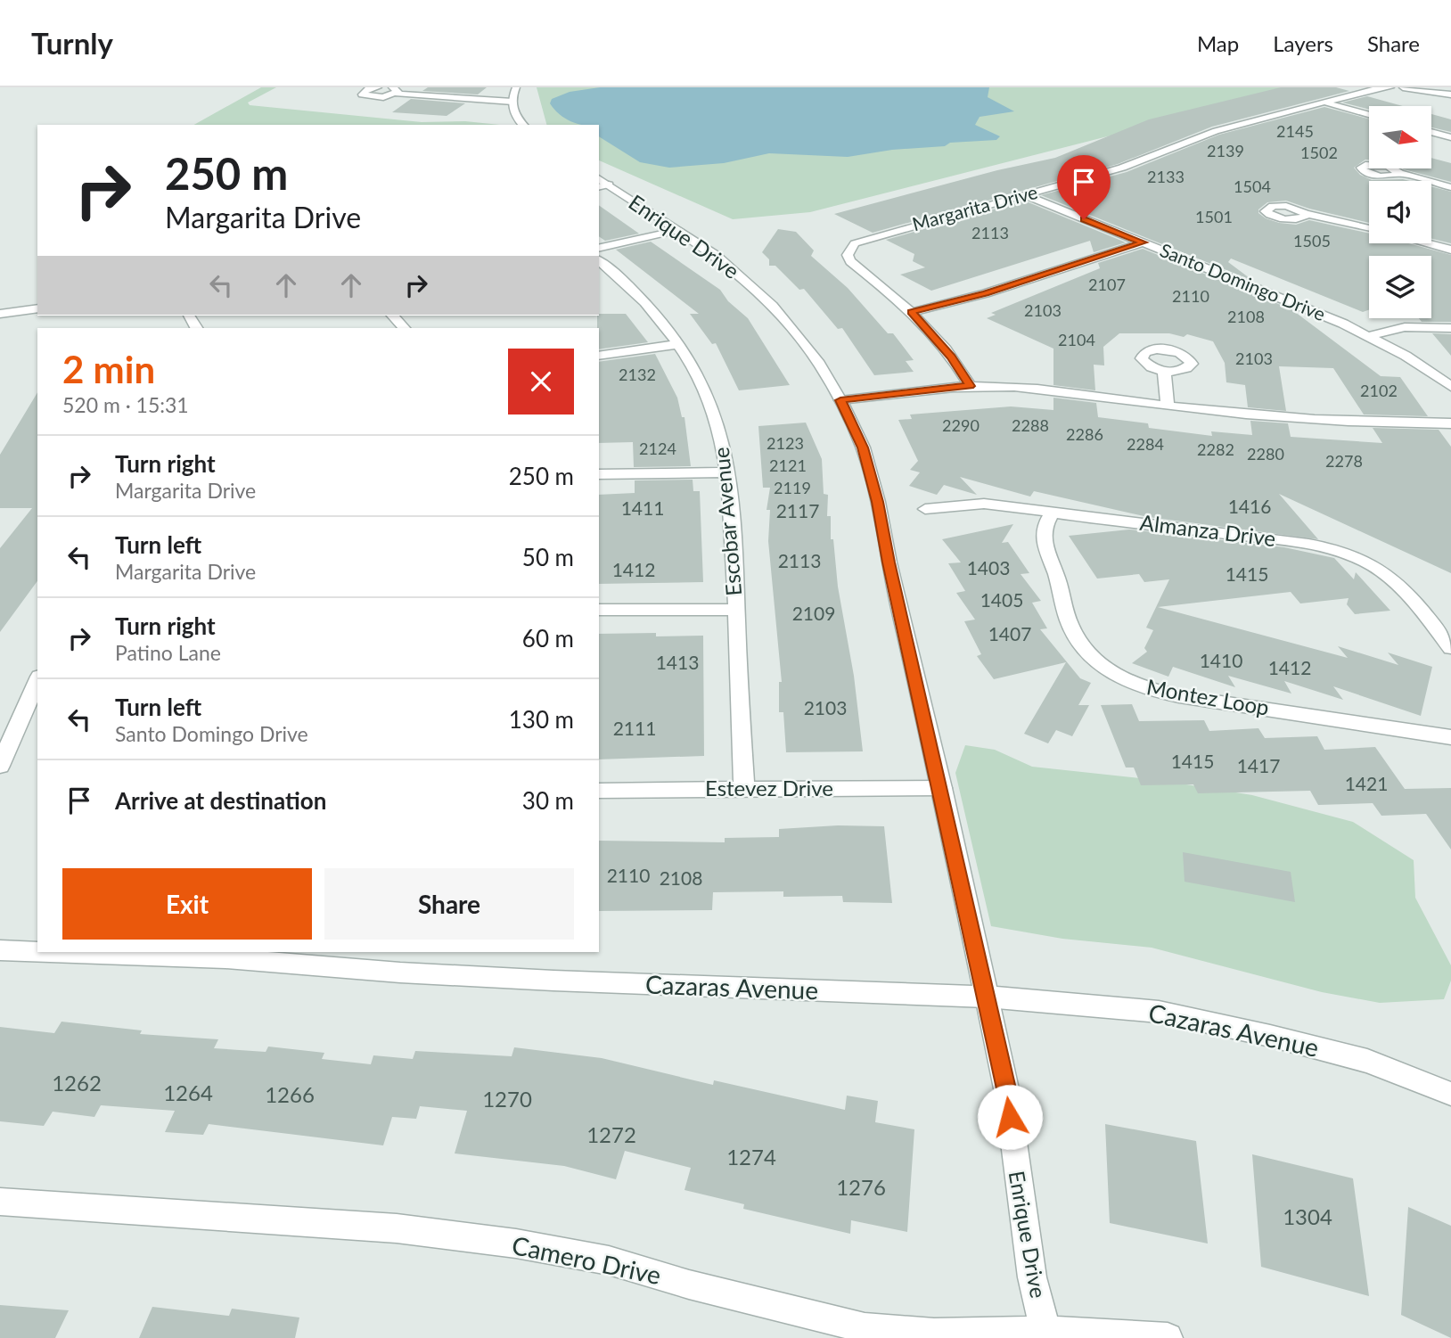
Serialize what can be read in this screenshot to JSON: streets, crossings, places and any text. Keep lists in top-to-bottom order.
{
  "streets": {
    "street": [
      "Margarita Drive",
      "Enrique Drive",
      "Santo Domingo Drive",
      "Escobar Avenue",
      "Almanza Drive",
      "Montez Loop",
      "Estevez Drive",
      "Cazaras Avenue",
      "Camero Drive"
    ]
  },
  "crossings": [
    ["Margarita Drive", "Santo Domingo Drive"],
    ["Enrique Drive", "Estevez Drive"],
    ["Enrique Drive", "Cazaras Avenue"],
    ["Enrique Drive", "Camero Drive"],
    ["Escobar Avenue", "Estevez Drive"],
    ["Almanza Drive", "Montez Loop"]
  ],
  "house_numbers": [
    "2145",
    "2139",
    "1502",
    "2133",
    "1504",
    "1501",
    "2113",
    "1505",
    "2107",
    "2110",
    "2103",
    "2108",
    "2104",
    "2103",
    "2132",
    "2102",
    "2290",
    "2288",
    "2286",
    "2123",
    "2284",
    "2124",
    "2282",
    "2280",
    "2278",
    "2121",
    "2119",
    "1416",
    "1411",
    "2117",
    "2113",
    "1403",
    "1412",
    "1415",
    "1405",
    "2109",
    "1407",
    "1410",
    "1413",
    "1412",
    "2103",
    "2111",
    "1415",
    "1417",
    "1421",
    "2110",
    "2108",
    "1262",
    "1264",
    "1266",
    "1270",
    "1272",
    "1274",
    "1276",
    "1304"
  ],
  "north": "right",
  "page": {
    "header": "Turnly",
    "nav": ["Map", "Layers", "Share"],
    "turn": ["250 m", "Margarita Drive"],
    "heading": ["2 min", "520 m · 15:31"],
    "list": [
      {
        "name": "Turn right",
        "note": "Margarita Drive",
        "value": "250 m"
      },
      {
        "name": "Turn left",
        "note": "Margarita Drive",
        "value": "50 m"
      },
      {
        "name": "Turn right",
        "note": "Patino Lane",
        "value": "60 m"
      },
      {
        "name": "Turn left",
        "note": "Santo Domingo Drive",
        "value": "130 m"
      },
      {
        "name": "Arrive at destination",
        "value": "30 m"
      }
    ],
    "buttons": ["Exit", "Share"]
  }
}
